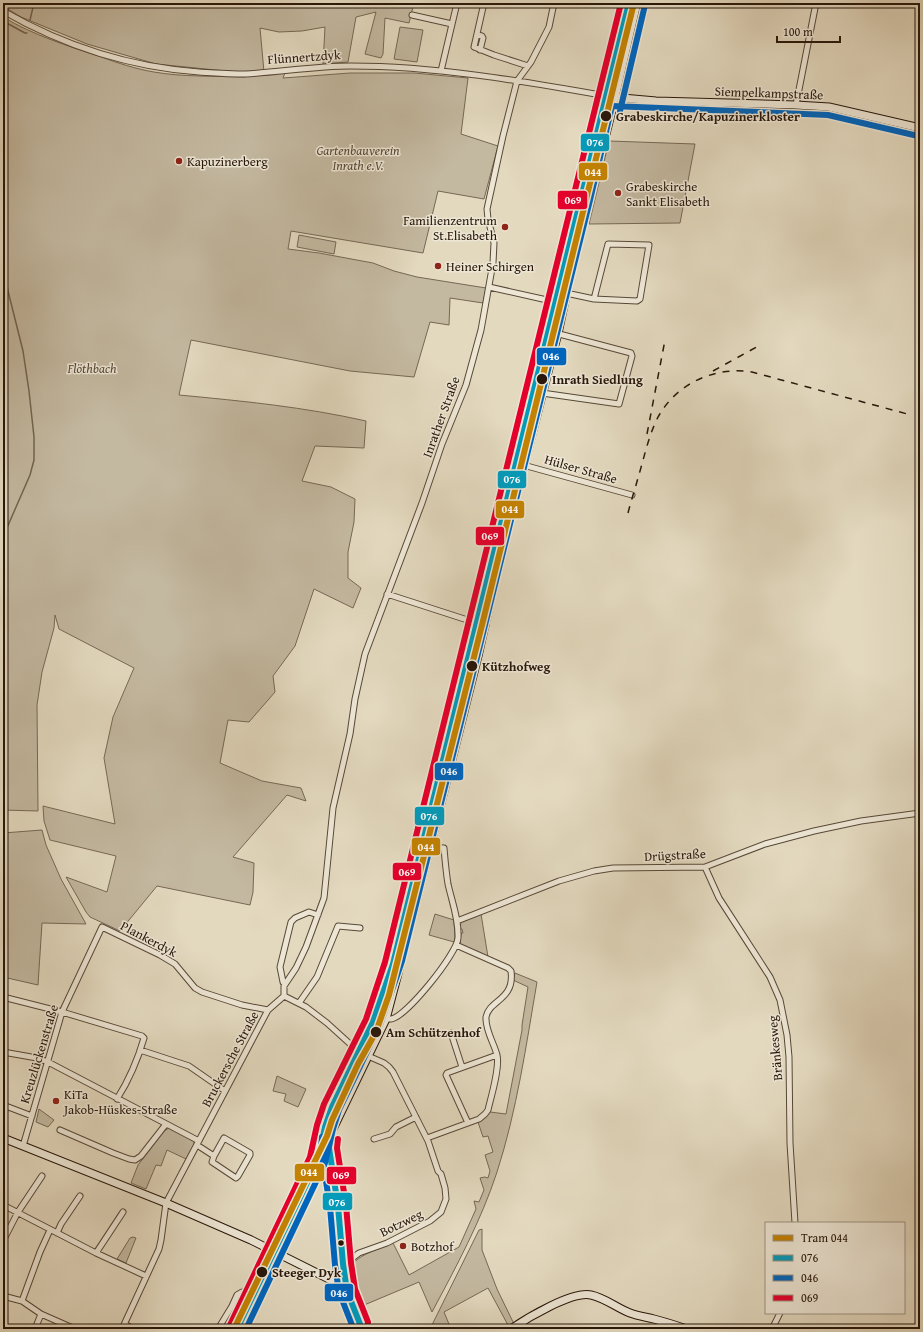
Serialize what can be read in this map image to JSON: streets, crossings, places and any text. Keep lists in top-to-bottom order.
{
  "streets": {
    "street": [
      "Flünnertzdyk",
      "Siempelkampstraße",
      "Inrather Straße",
      "Hülser Straße",
      "Drügstraße",
      "Plankerdyk",
      "Bränkesweg",
      "Kreuzlückenstraße",
      "Bruckersche Straße",
      "Botzweg"
    ]
  },
  "crossings": [
    ["Flünnertzdyk", "Siempelkampstraße"],
    ["Flünnertzdyk", "Inrather Straße"],
    ["Flünnertzdyk", "Hülser Straße"],
    ["Siempelkampstraße", "Hülser Straße"],
    ["Hülser Straße", "Botzweg"],
    ["Drügstraße", "Bränkesweg"],
    ["Plankerdyk", "Kreuzlückenstraße"],
    ["Plankerdyk", "Bruckersche Straße"]
  ],
  "parks": ["Gartenbauverein Inrath e.V.", "Flöthbach"],
  "places": [
    "Grabeskirche/Kapuzinerkloster",
    "Kapuzinerberg",
    "Grabeskirche Sankt Elisabeth",
    "Familienzentrum St.Elisabeth",
    "Heiner Schirgen",
    "Inrath Siedlung",
    "Kützhofweg",
    "Am Schützenhof",
    "KiTa Jakob-Hüskes-Straße",
    "Botzhof",
    "Steeger Dyk"
  ],
  "lines": [
    "tram line 044",
    "transit line 076",
    "transit line 069",
    "transit line 046"
  ],
  "legend": [
    "Tram 044",
    "076",
    "046",
    "069"
  ],
  "scale_bar": "100 m"
}
